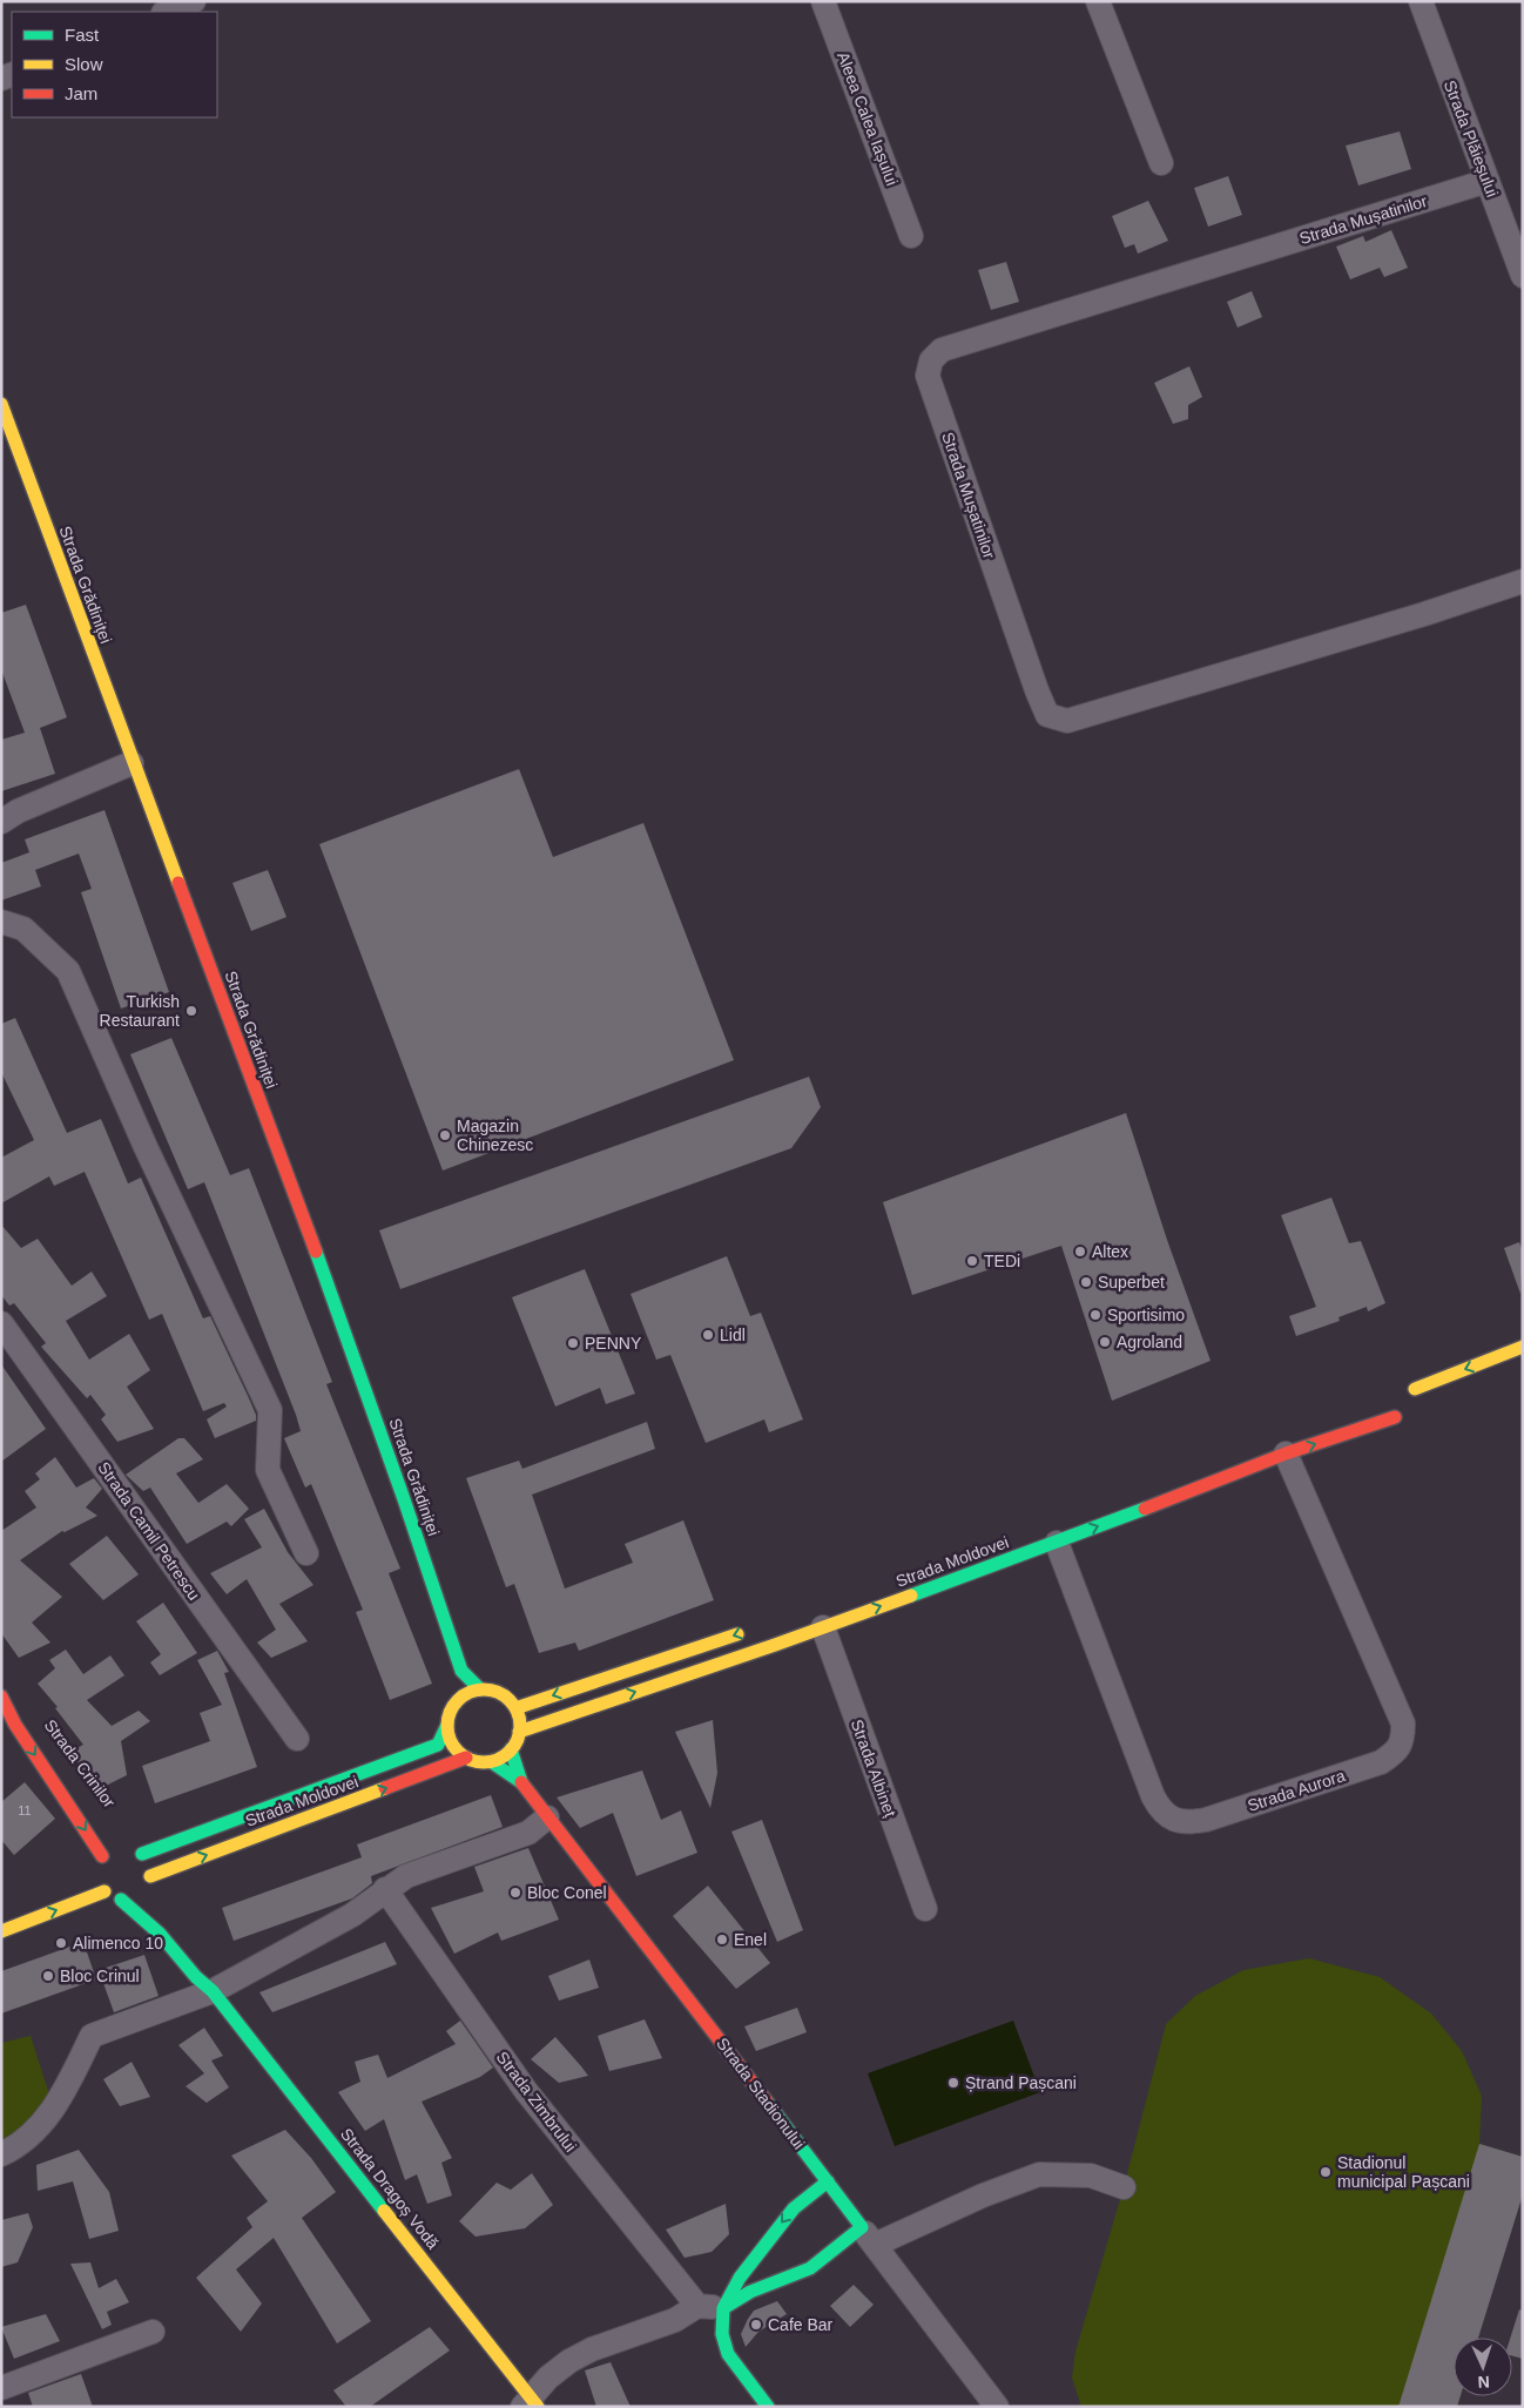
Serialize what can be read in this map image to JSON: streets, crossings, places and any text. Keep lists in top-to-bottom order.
{
  "streets": {
    "main road": [
      "Strada Grădiniței",
      "Strada Moldovei",
      "Strada Crinilor",
      "Strada Stadionului",
      "Strada Dragoș Vodă"
    ],
    "street": [
      "Aleea Calea Iașului",
      "Strada Plăieșului",
      "Strada Mușatinilor",
      "Strada Camil Petrescu",
      "Strada Albineț",
      "Strada Aurora",
      "Strada Zimbrului"
    ]
  },
  "crossings": [
    ["Strada Plăieșului", "Strada Mușatinilor"],
    ["Strada Grădiniței", "Strada Moldovei"],
    ["Strada Grădiniței", "Strada Stadionului"],
    ["Strada Moldovei", "Strada Albineț"],
    ["Strada Moldovei", "Strada Aurora"],
    ["Strada Moldovei", "Strada Stadionului"],
    ["Strada Moldovei", "Strada Dragoș Vodă"],
    ["Strada Crinilor", "Strada Dragoș Vodă"]
  ],
  "one_way": ["Strada Moldovei"],
  "places": [
    "Turkish Restaurant",
    "Magazin Chinezesc",
    "Altex",
    "TEDi",
    "Superbet",
    "Sportisimo",
    "Lidl",
    "Agroland",
    "PENNY",
    "Bloc Conel",
    "Enel",
    "Alimenco 10",
    "Bloc Crinul",
    "Ștrand Pașcani",
    "Stadionul municipal Pașcani",
    "Cafe Bar"
  ],
  "house_numbers": ["11"],
  "legend": ["Fast", "Slow", "Jam"],
  "north": "bottom"
}
